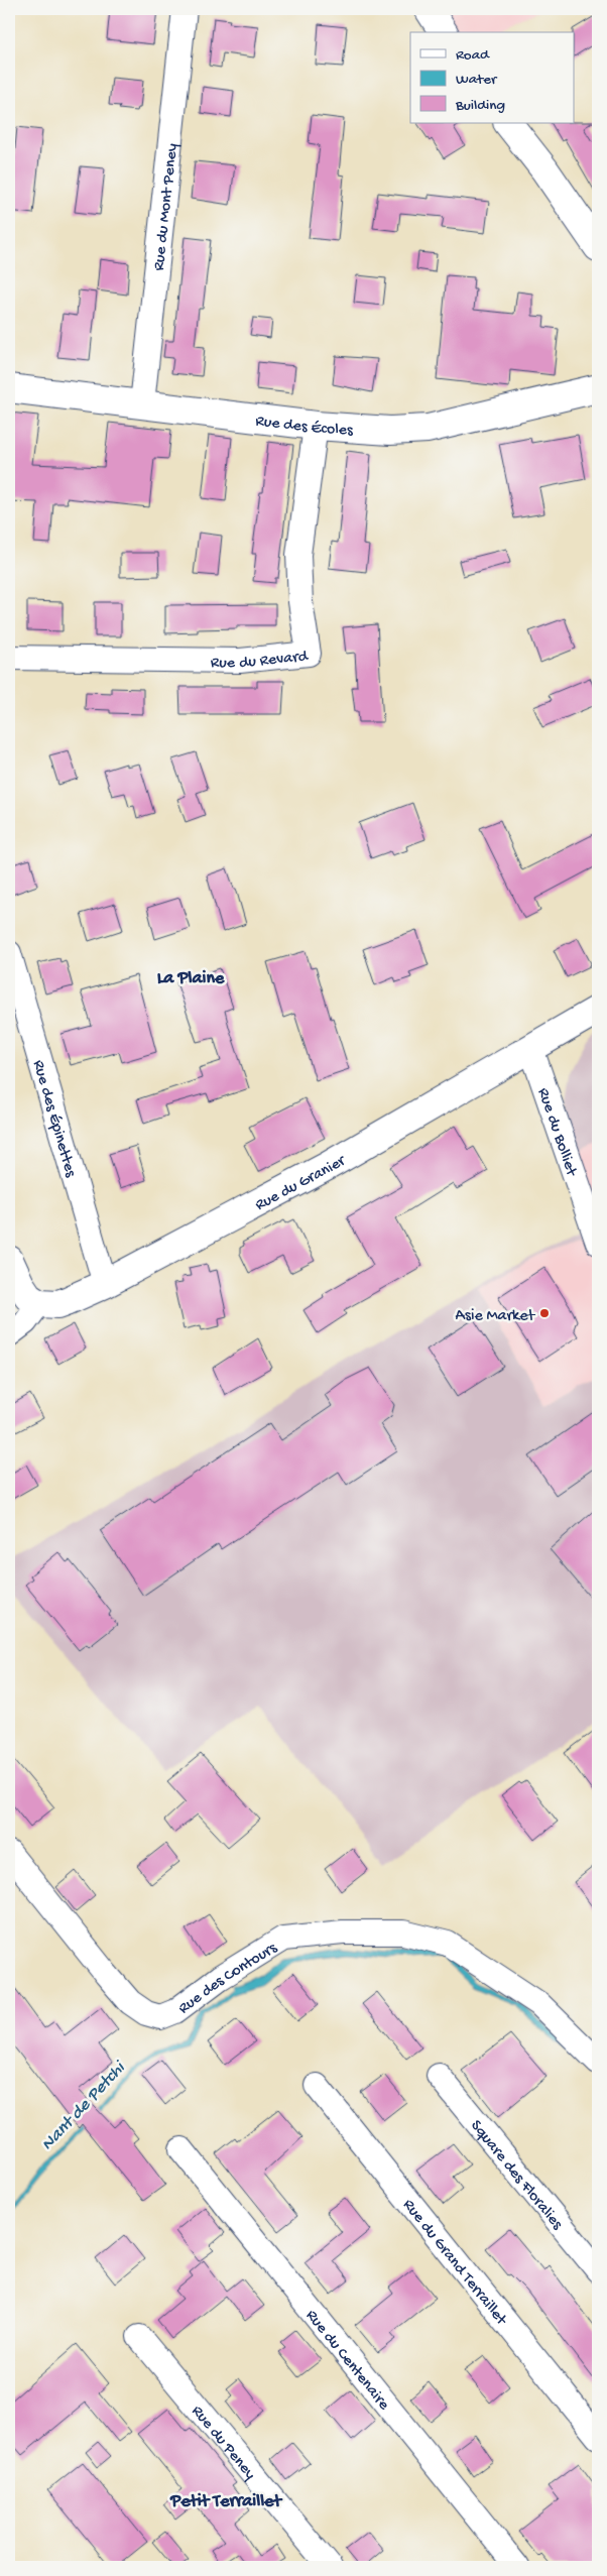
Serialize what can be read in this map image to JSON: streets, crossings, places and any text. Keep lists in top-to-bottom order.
{
  "streets": {
    "street": [
      "Rue du Mont Peney",
      "Rue des Écoles",
      "Rue du Revard",
      "Rue des Épinettes",
      "Rue du Bolliet",
      "Rue du Granier",
      "Rue des Contours",
      "Square des Floralies",
      "Rue du Grand Terraillet",
      "Rue du Centenaire",
      "Rue du Peney"
    ]
  },
  "crossings": [
    ["Rue du Mont Peney", "Rue des Écoles"],
    ["Rue des Écoles", "Rue du Revard"],
    ["Rue des Épinettes", "Rue du Granier"],
    ["Rue du Bolliet", "Rue du Granier"]
  ],
  "districts": ["La Plaine", "Petit Terraillet"],
  "water": ["Nant de Petchi"],
  "places": ["Asie Market"],
  "legend": ["Road", "Water", "Building"]
}
